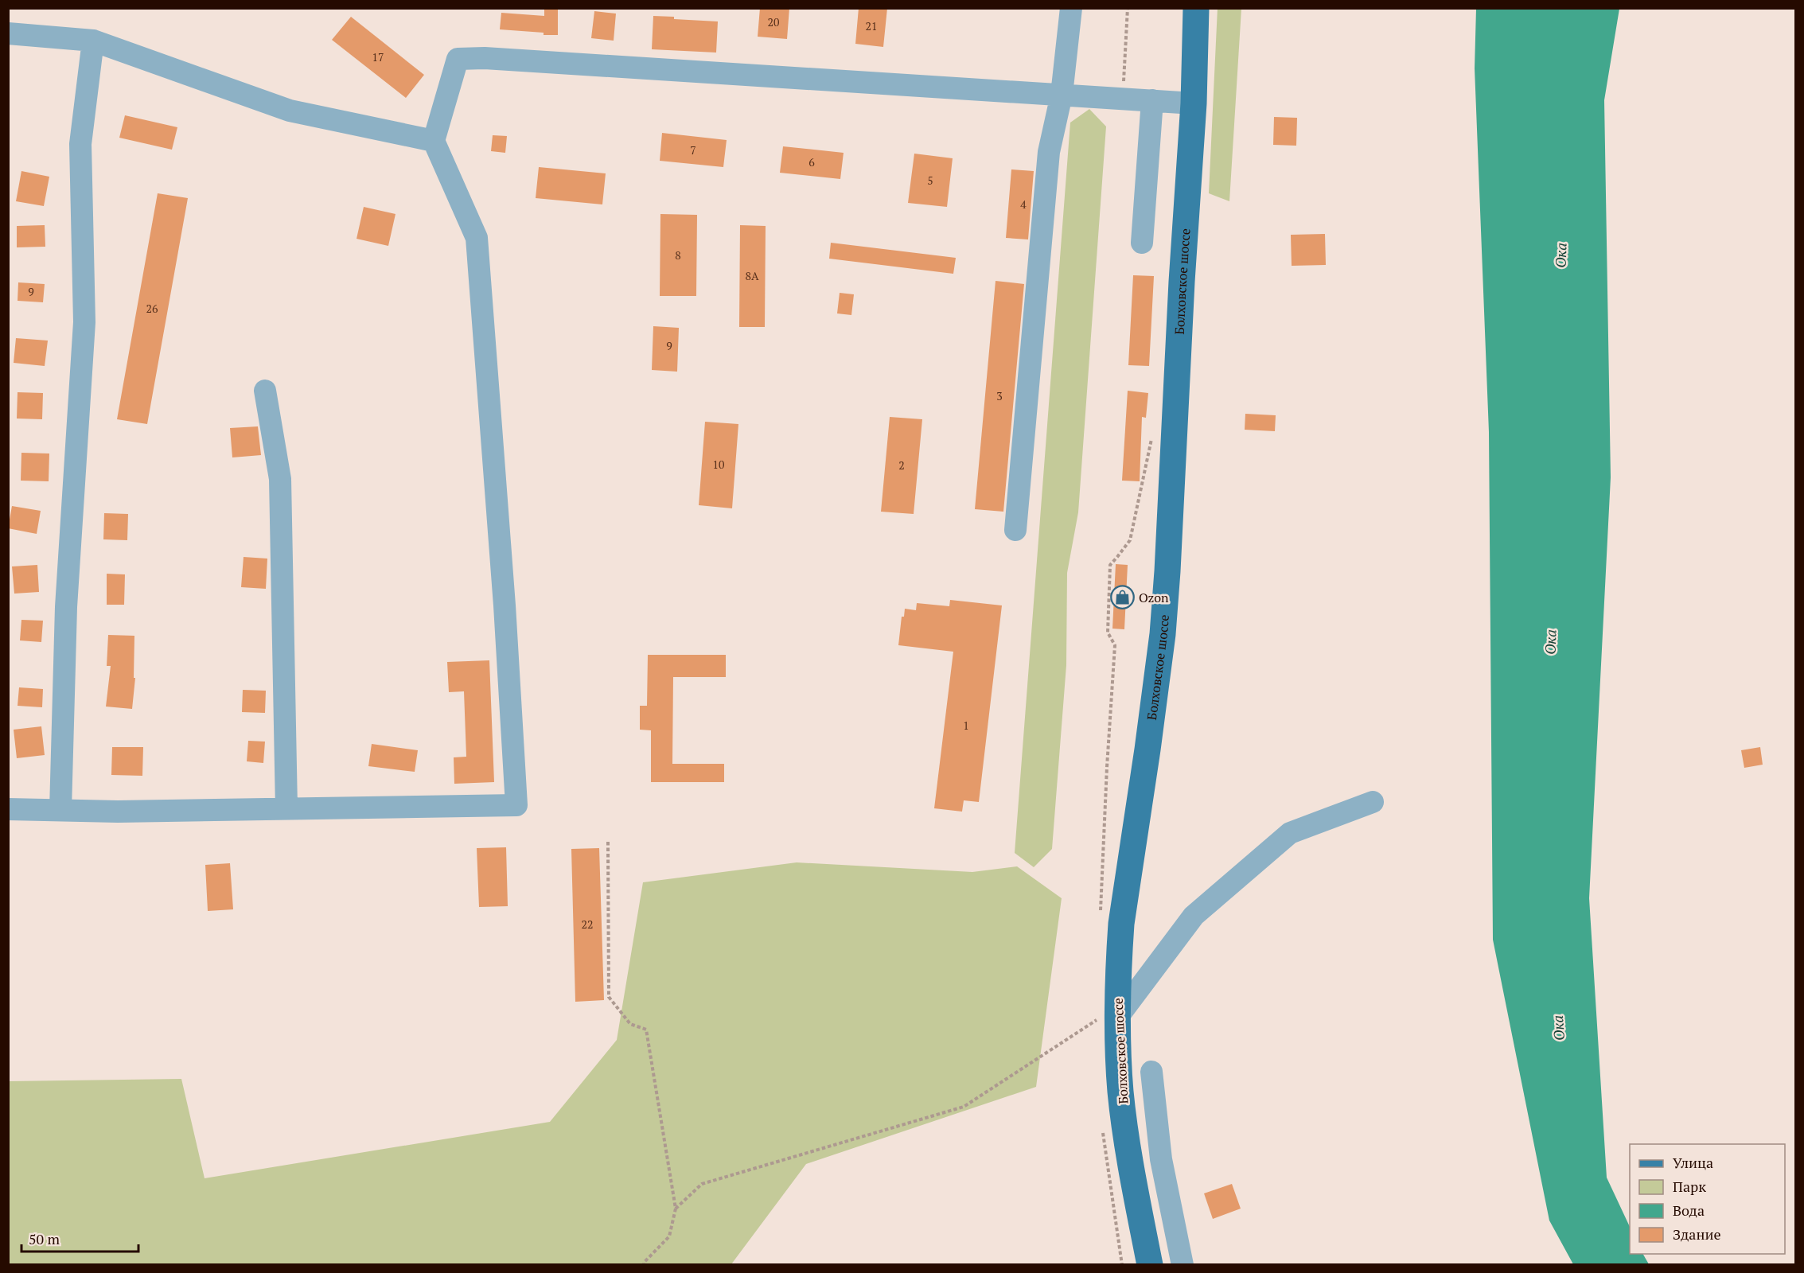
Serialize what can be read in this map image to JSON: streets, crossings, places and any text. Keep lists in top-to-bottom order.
{
  "streets": {
    "main road": ["Болховское шоссе"]
  },
  "water": ["Ока"],
  "places": {
    "shop": ["Ozon"]
  },
  "house_numbers": [
    "20",
    "21",
    "17",
    "7",
    "6",
    "5",
    "4",
    "8",
    "8А",
    "9",
    "26",
    "9",
    "3",
    "10",
    "2",
    "1",
    "22"
  ],
  "legend": [
    "Улица",
    "Парк",
    "Вода",
    "Здание"
  ],
  "scale_bar": "50 m"
}
